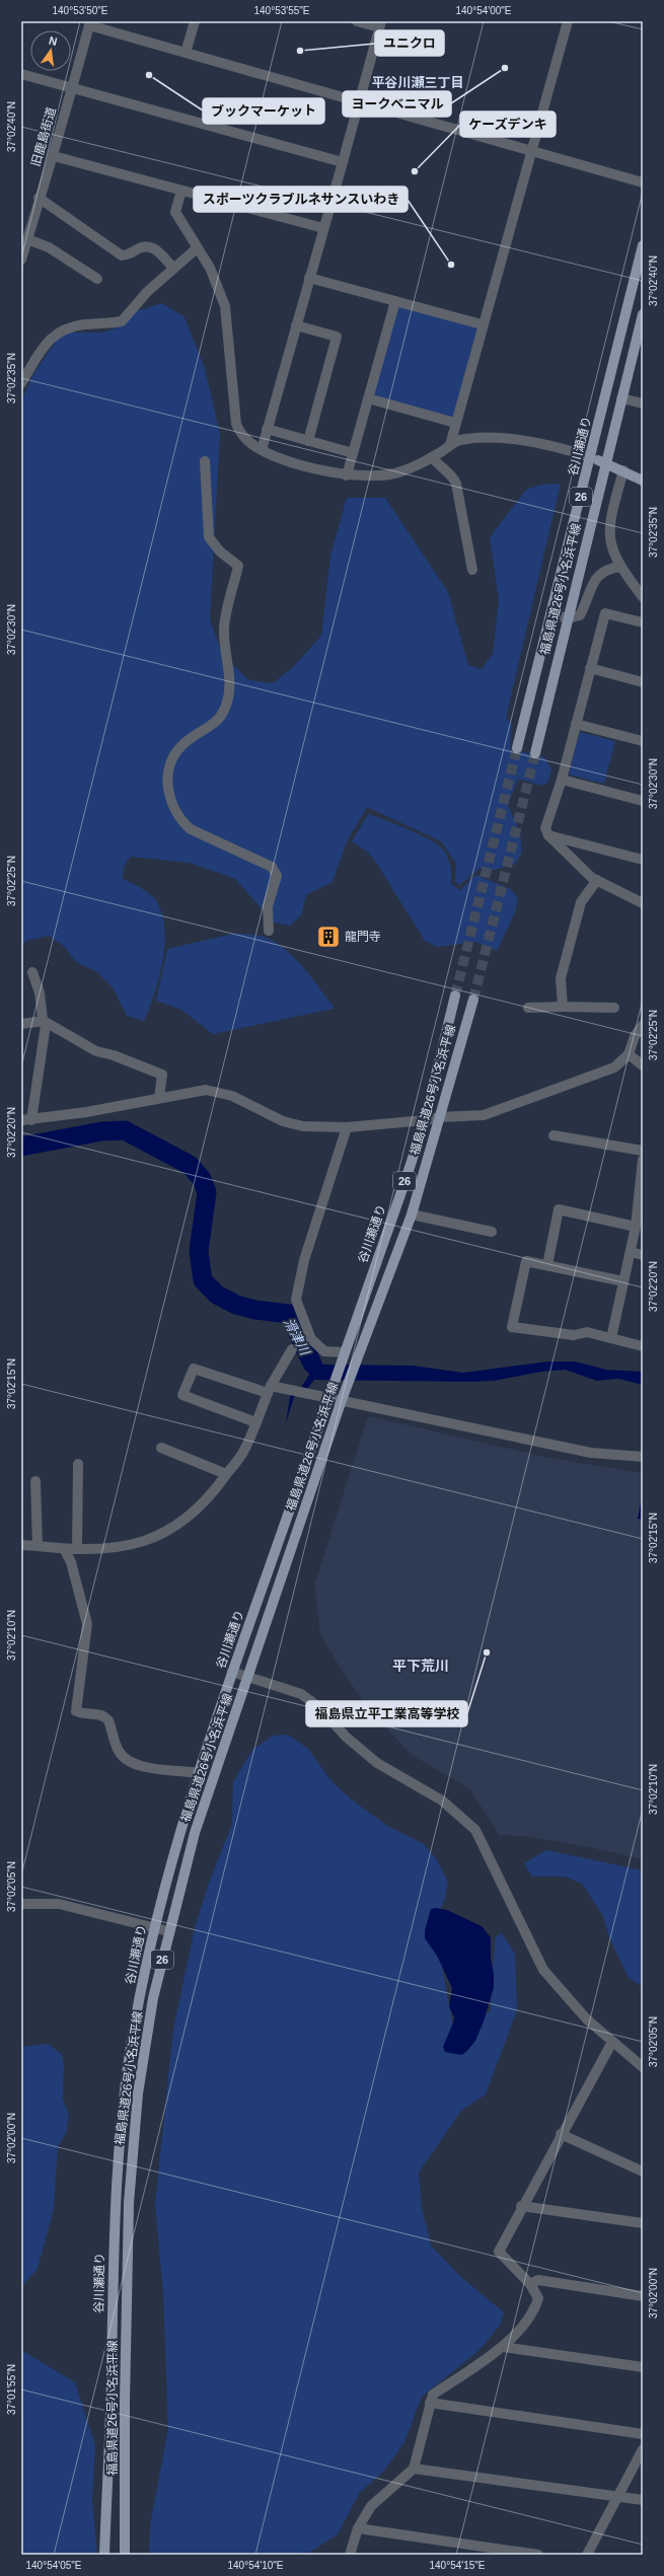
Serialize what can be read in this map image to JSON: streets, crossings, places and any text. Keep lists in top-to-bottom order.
{
  "streets": {
    "main road": ["谷川瀬通り", "26", "福島県道26号小名浜平線"],
    "street": ["旧鹿島街道"]
  },
  "districts": ["平谷川瀬三丁目", "平下荒川"],
  "water": ["滑津川"],
  "places": {
    "other": [
      "ユニクロ",
      "ヨークベニマル",
      "ブックマーケット",
      "ケーズデンキ",
      "スポーツクラブルネサンスいわき",
      "福島県立平工業高等学校"
    ],
    "building": ["龍門寺"]
  },
  "north": "top",
  "coordinates": [
    "140°53'50\"E",
    "140°53'55\"E",
    "140°54'00\"E",
    "37°02'40\"N",
    "37°02'35\"N",
    "37°02'30\"N",
    "37°02'25\"N",
    "37°02'20\"N",
    "37°02'15\"N",
    "37°02'10\"N",
    "37°02'05\"N",
    "37°02'00\"N",
    "37°01'55\"N",
    "140°54'05\"E",
    "140°54'10\"E",
    "140°54'15\"E"
  ]
}
